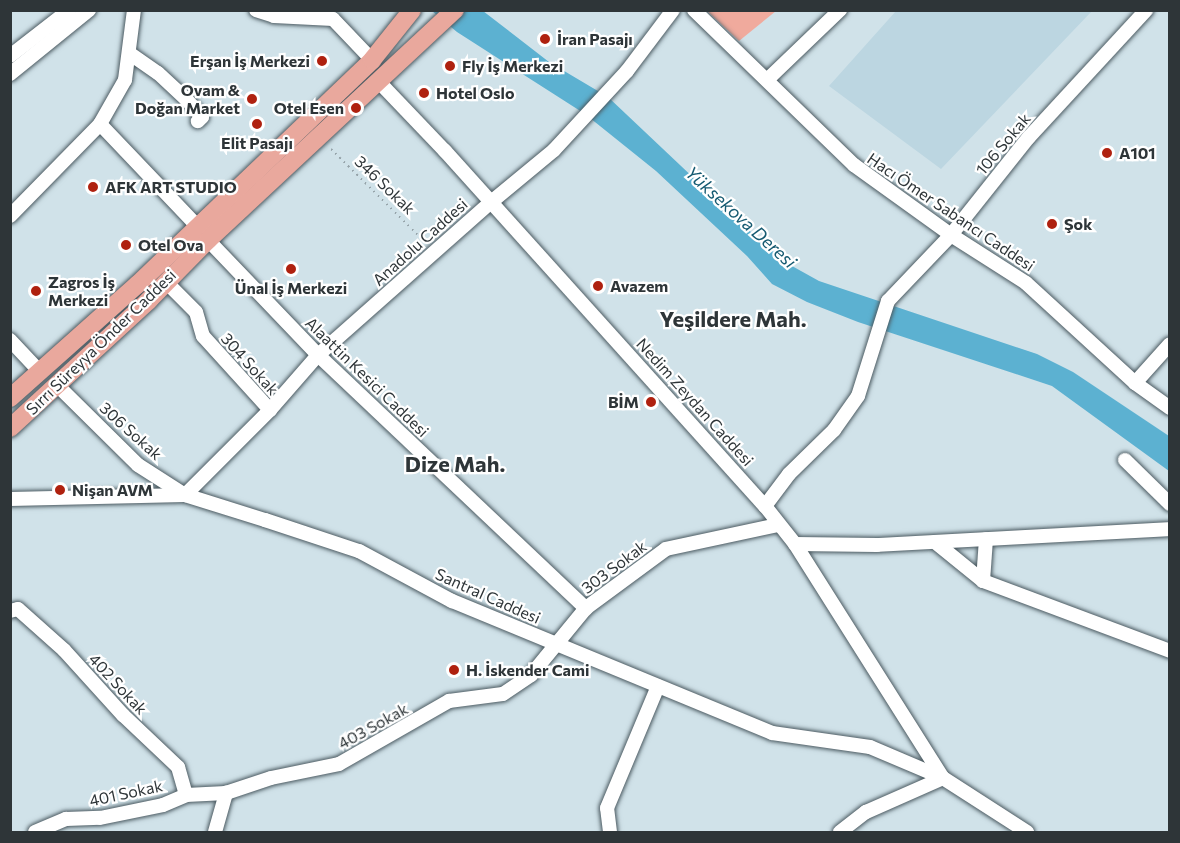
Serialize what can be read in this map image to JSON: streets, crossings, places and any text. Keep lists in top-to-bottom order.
{
  "streets": {
    "main road": ["Sırrı Süreyya Önder Caddesi"],
    "street": [
      "106 Sokak",
      "Hacı Ömer Sabancı Caddesi",
      "Anadolu Caddesi",
      "304 Sokak",
      "Alaattin Kesici Caddesi",
      "Nedim Zeydan Caddesi",
      "306 Sokak",
      "303 Sokak",
      "Santral Caddesi",
      "402 Sokak",
      "403 Sokak",
      "401 Sokak"
    ],
    "path": ["346 Sokak"]
  },
  "crossings": [
    ["106 Sokak", "Hacı Ömer Sabancı Caddesi"],
    ["106 Sokak", "Nedim Zeydan Caddesi"],
    ["346 Sokak", "Anadolu Caddesi"],
    ["346 Sokak", "Sırrı Süreyya Önder Caddesi"],
    ["Anadolu Caddesi", "304 Sokak"],
    ["Anadolu Caddesi", "Alaattin Kesici Caddesi"],
    ["Anadolu Caddesi", "Nedim Zeydan Caddesi"],
    ["Anadolu Caddesi", "306 Sokak"],
    ["Anadolu Caddesi", "Santral Caddesi"],
    ["Sırrı Süreyya Önder Caddesi", "304 Sokak"],
    ["Sırrı Süreyya Önder Caddesi", "Alaattin Kesici Caddesi"],
    ["Sırrı Süreyya Önder Caddesi", "Nedim Zeydan Caddesi"],
    ["Sırrı Süreyya Önder Caddesi", "306 Sokak"],
    ["Alaattin Kesici Caddesi", "303 Sokak"],
    ["Nedim Zeydan Caddesi", "303 Sokak"],
    ["Nedim Zeydan Caddesi", "Santral Caddesi"],
    ["306 Sokak", "Santral Caddesi"],
    ["303 Sokak", "Santral Caddesi"],
    ["303 Sokak", "403 Sokak"],
    ["Santral Caddesi", "403 Sokak"],
    ["402 Sokak", "401 Sokak"],
    ["403 Sokak", "401 Sokak"]
  ],
  "districts": ["Yeşildere Mah.", "Dize Mah."],
  "water": ["Yüksekova Deresi"],
  "places": [
    "İran Pasajı",
    "Erşan İş Merkezi",
    "Fly İş Merkezi",
    "Hotel Oslo",
    "Ovam & Doğan Market",
    "Otel Esen",
    "Elit Pasajı",
    "A101",
    "AFK ART STUDIO",
    "Şok",
    "Otel Ova",
    "Ünal İş Merkezi",
    "Avazem",
    "Zagros İş Merkezi",
    "BİM",
    "Nişan AVM",
    "H. İskender Cami"
  ]
}
